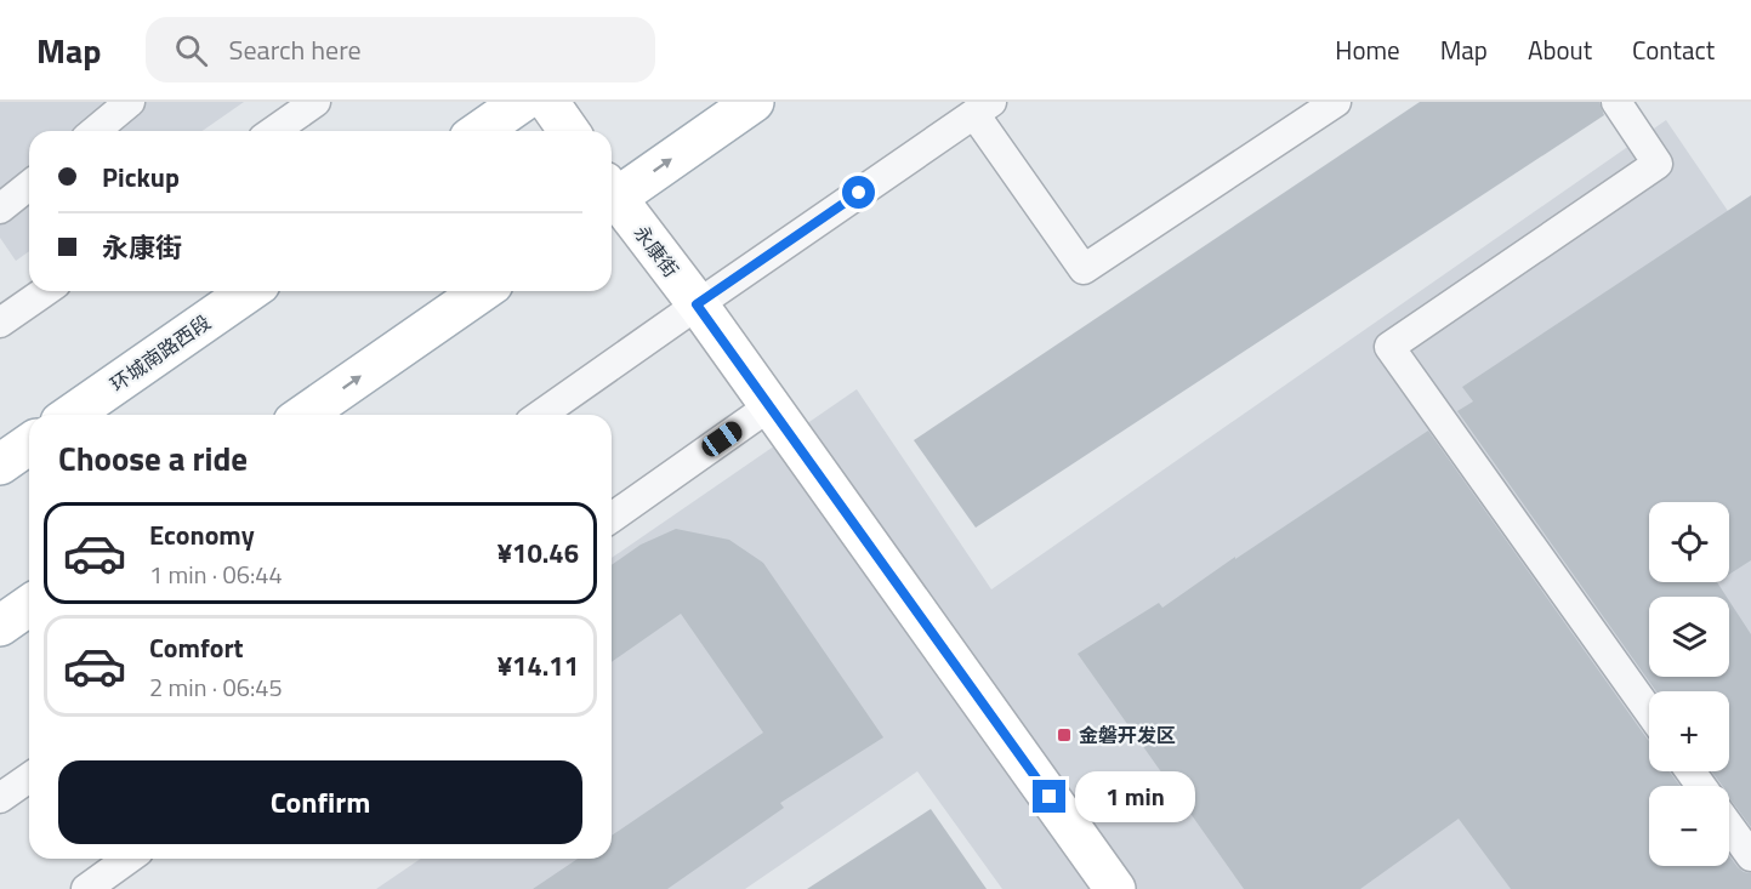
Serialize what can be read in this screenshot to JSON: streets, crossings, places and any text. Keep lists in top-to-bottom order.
{
  "streets": {
    "street": ["永康街", "环城南路西段"]
  },
  "places": {
    "transit": ["金磐开发区"]
  },
  "page": {
    "header": "Map",
    "search": "Search here",
    "nav": [
      "Home",
      "Map",
      "About",
      "Contact"
    ],
    "banner": ["Pickup", "永康街"],
    "heading": "Choose a ride",
    "map_buttons": ["+", "−"],
    "list": [
      {
        "name": "Economy",
        "note": "1 min · 06:44",
        "value": "¥10.46"
      },
      {
        "name": "Comfort",
        "note": "2 min · 06:45",
        "value": "¥14.11"
      }
    ],
    "buttons": "Confirm",
    "bubble": "1 min"
  }
}
